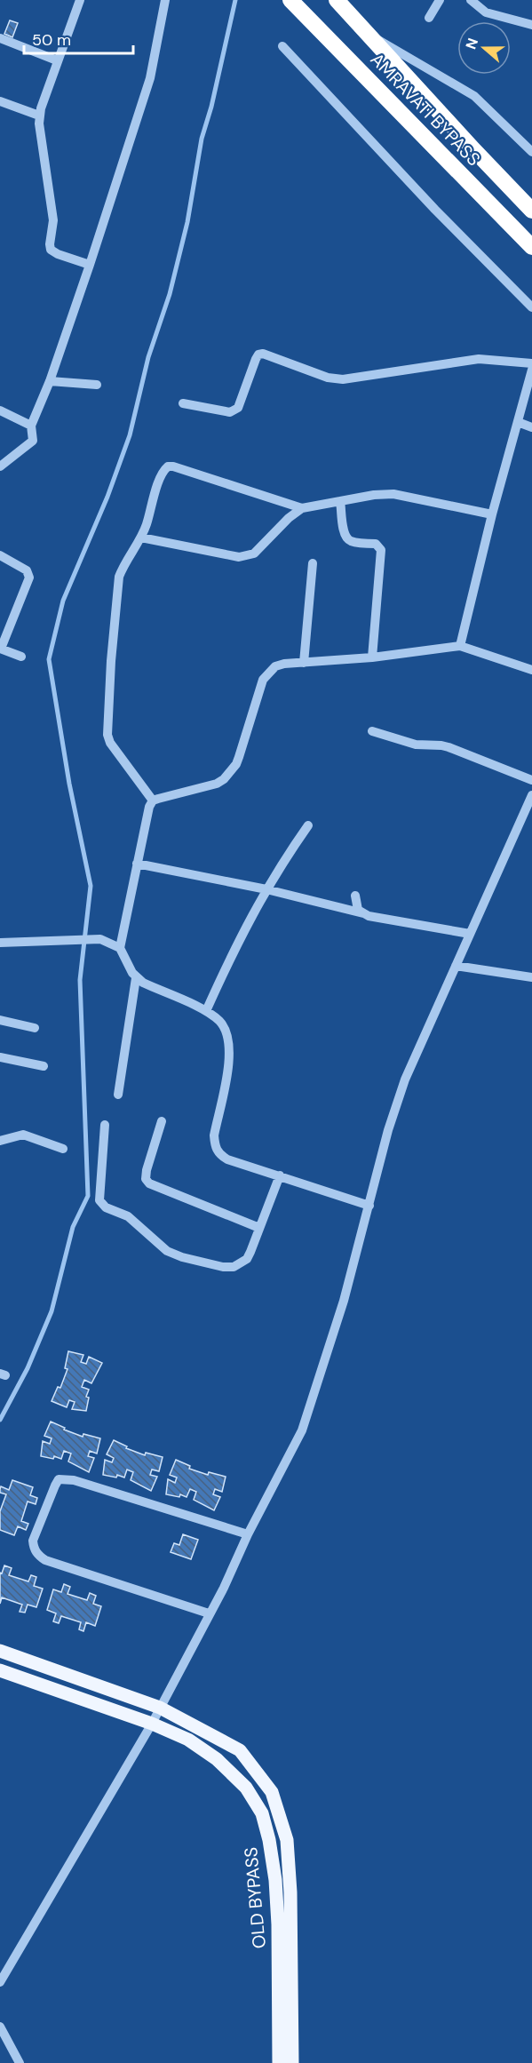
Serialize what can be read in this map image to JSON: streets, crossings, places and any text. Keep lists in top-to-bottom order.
{
  "streets": {
    "highway": ["AMRAVATI BYPASS"],
    "main road": ["OLD BYPASS"]
  },
  "scale_bar": "50 m",
  "north": "left"
}
